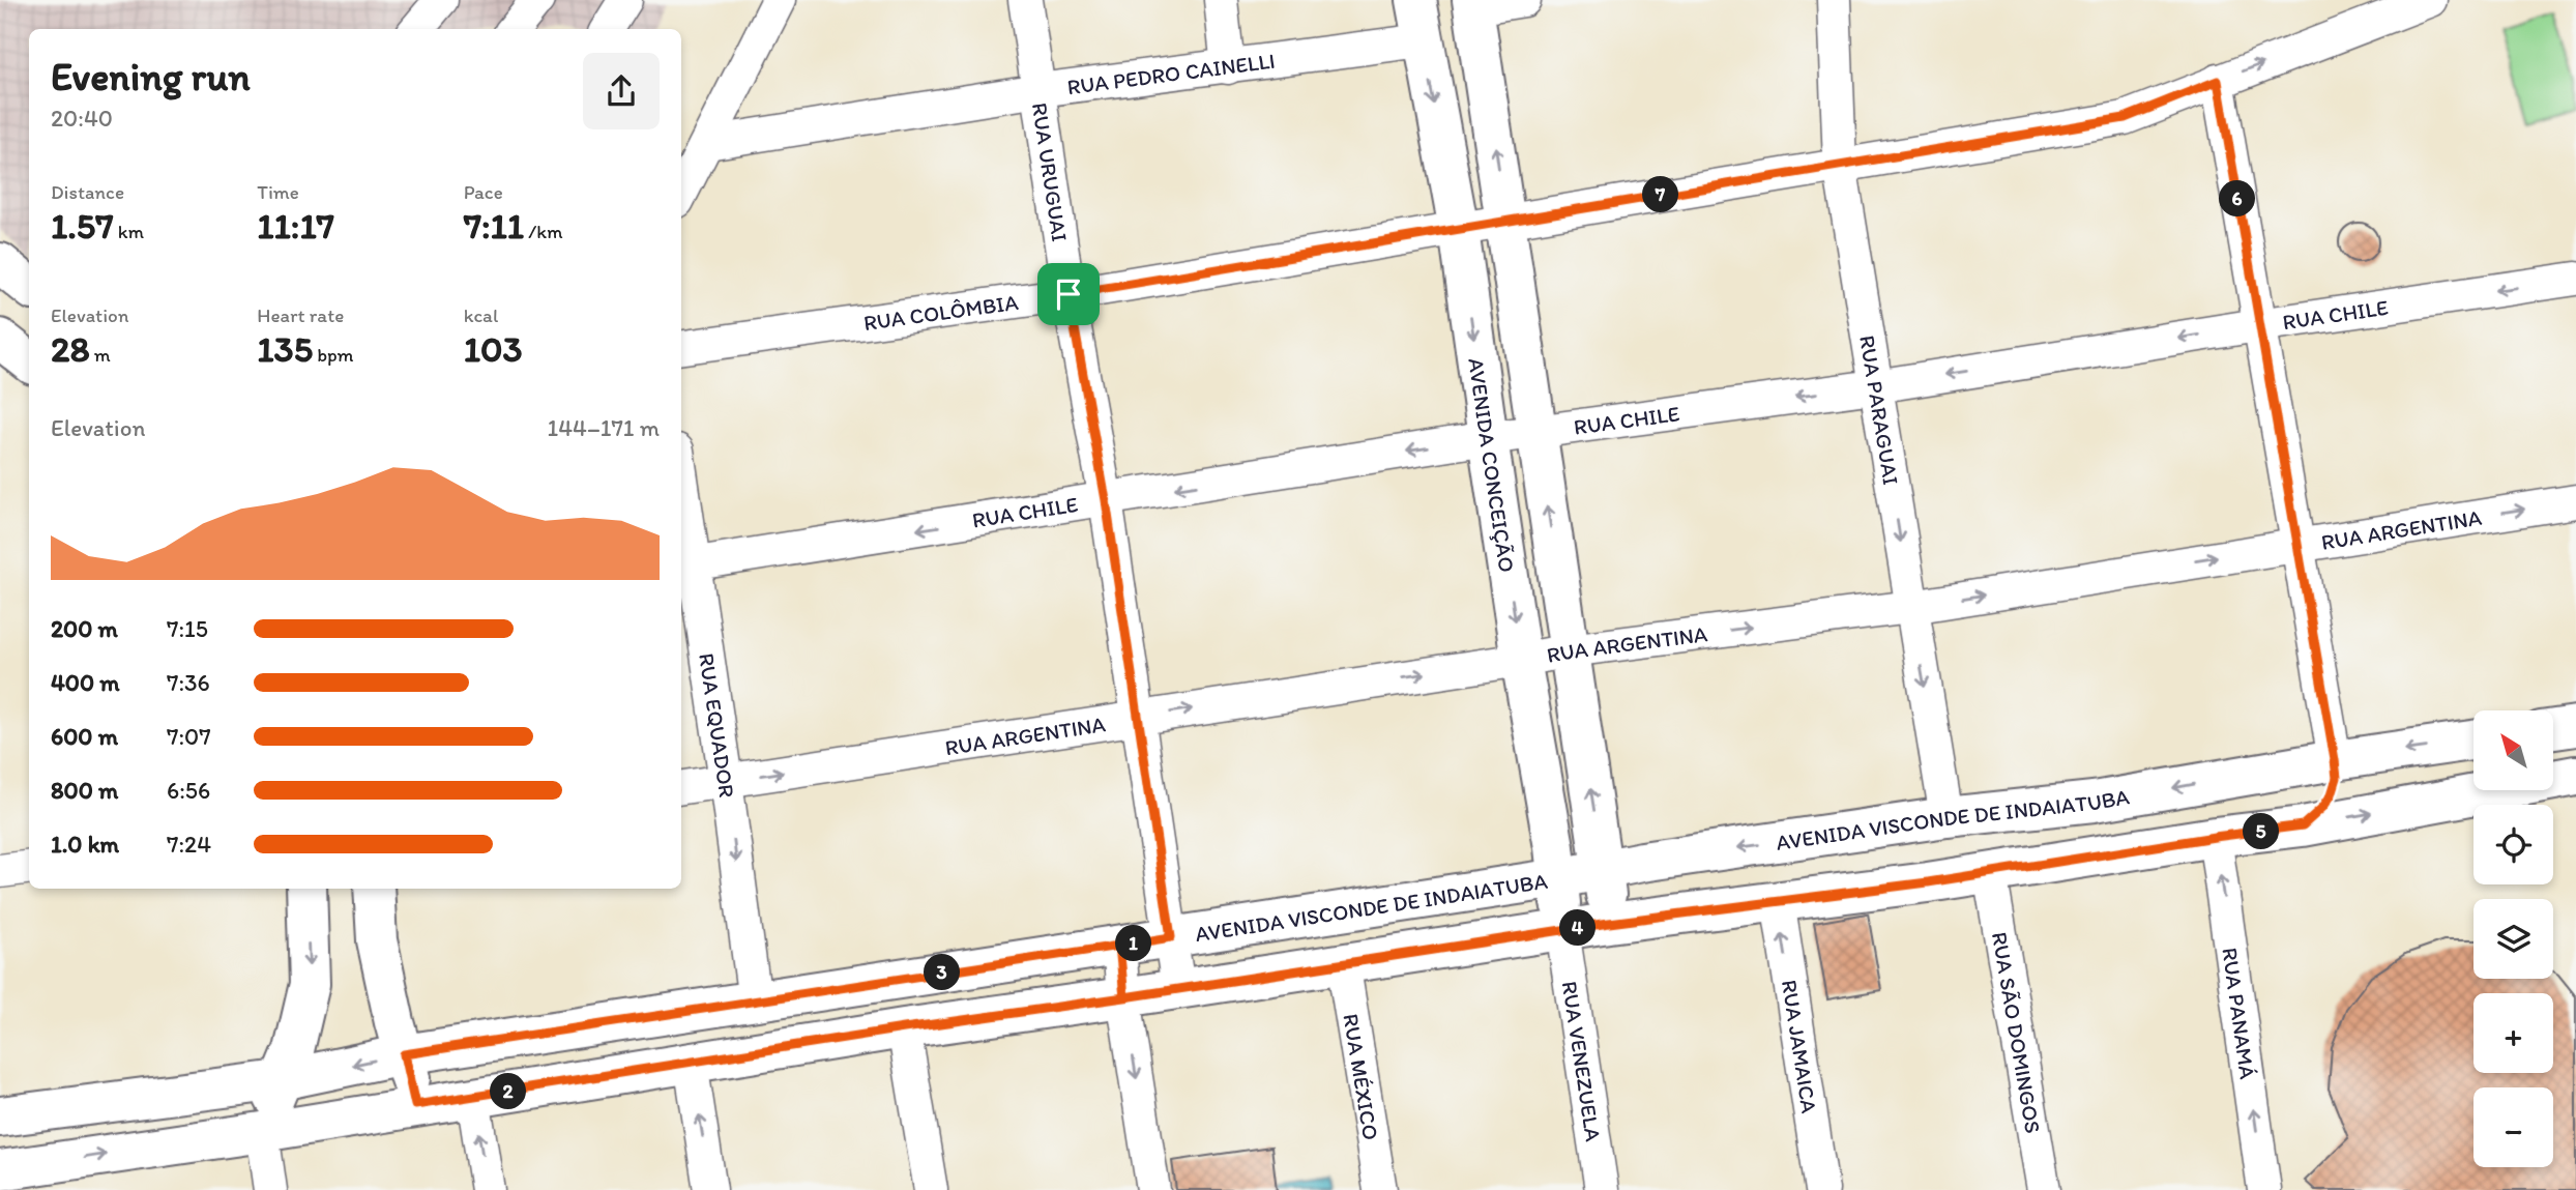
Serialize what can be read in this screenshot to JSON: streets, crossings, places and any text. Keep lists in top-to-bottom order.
{
  "streets": {
    "main road": ["AVENIDA CONCEIÇÃO", "AVENIDA VISCONDE DE INDAIATUBA"],
    "street": [
      "RUA PEDRO CAINELLI",
      "RUA URUGUAI",
      "RUA COLÔMBIA",
      "RUA CHILE",
      "RUA PARAGUAI",
      "RUA ARGENTINA",
      "RUA EQUADOR",
      "RUA PANAMÁ",
      "RUA SÃO DOMINGOS",
      "RUA JAMAICA",
      "RUA VENEZUELA",
      "RUA MÉXICO"
    ]
  },
  "crossings": [
    ["RUA PEDRO CAINELLI", "RUA URUGUAI"],
    ["RUA PEDRO CAINELLI", "AVENIDA CONCEIÇÃO"],
    ["RUA URUGUAI", "RUA COLÔMBIA"],
    ["RUA URUGUAI", "RUA CHILE"],
    ["RUA URUGUAI", "RUA ARGENTINA"],
    ["RUA URUGUAI", "AVENIDA VISCONDE DE INDAIATUBA"],
    ["RUA COLÔMBIA", "RUA PARAGUAI"],
    ["RUA COLÔMBIA", "AVENIDA CONCEIÇÃO"],
    ["RUA CHILE", "RUA PARAGUAI"],
    ["RUA CHILE", "AVENIDA CONCEIÇÃO"],
    ["RUA CHILE", "RUA EQUADOR"],
    ["RUA PARAGUAI", "RUA ARGENTINA"],
    ["RUA PARAGUAI", "AVENIDA VISCONDE DE INDAIATUBA"],
    ["AVENIDA CONCEIÇÃO", "RUA ARGENTINA"],
    ["AVENIDA CONCEIÇÃO", "AVENIDA VISCONDE DE INDAIATUBA"],
    ["AVENIDA CONCEIÇÃO", "RUA VENEZUELA"],
    ["RUA ARGENTINA", "RUA EQUADOR"],
    ["RUA EQUADOR", "AVENIDA VISCONDE DE INDAIATUBA"]
  ],
  "one_way": [
    "RUA CHILE",
    "RUA PARAGUAI",
    "RUA ARGENTINA",
    "RUA EQUADOR",
    "RUA PANAMÁ",
    "RUA JAMAICA"
  ],
  "north": "top left",
  "page": {
    "heading": ["Evening run", "20:40"],
    "stats": [
      ["Distance", "1.57 km"],
      ["Time", "11:17"],
      ["Pace", "7:11 /km"],
      ["Elevation", "28 m"],
      ["Heart rate", "135 bpm"],
      ["kcal", "103"]
    ],
    "pins": [
      "7",
      "6",
      "5",
      "4",
      "1",
      "3",
      "2"
    ],
    "chart": ["Elevation", "144–171 m"],
    "list": [
      {
        "name": "200 m",
        "note": "7:15"
      },
      {
        "name": "400 m",
        "note": "7:36"
      },
      {
        "name": "600 m",
        "note": "7:07"
      },
      {
        "name": "800 m",
        "note": "6:56"
      },
      {
        "name": "1.0 km",
        "note": "7:24"
      }
    ],
    "map_buttons": ["+", "−"]
  }
}
